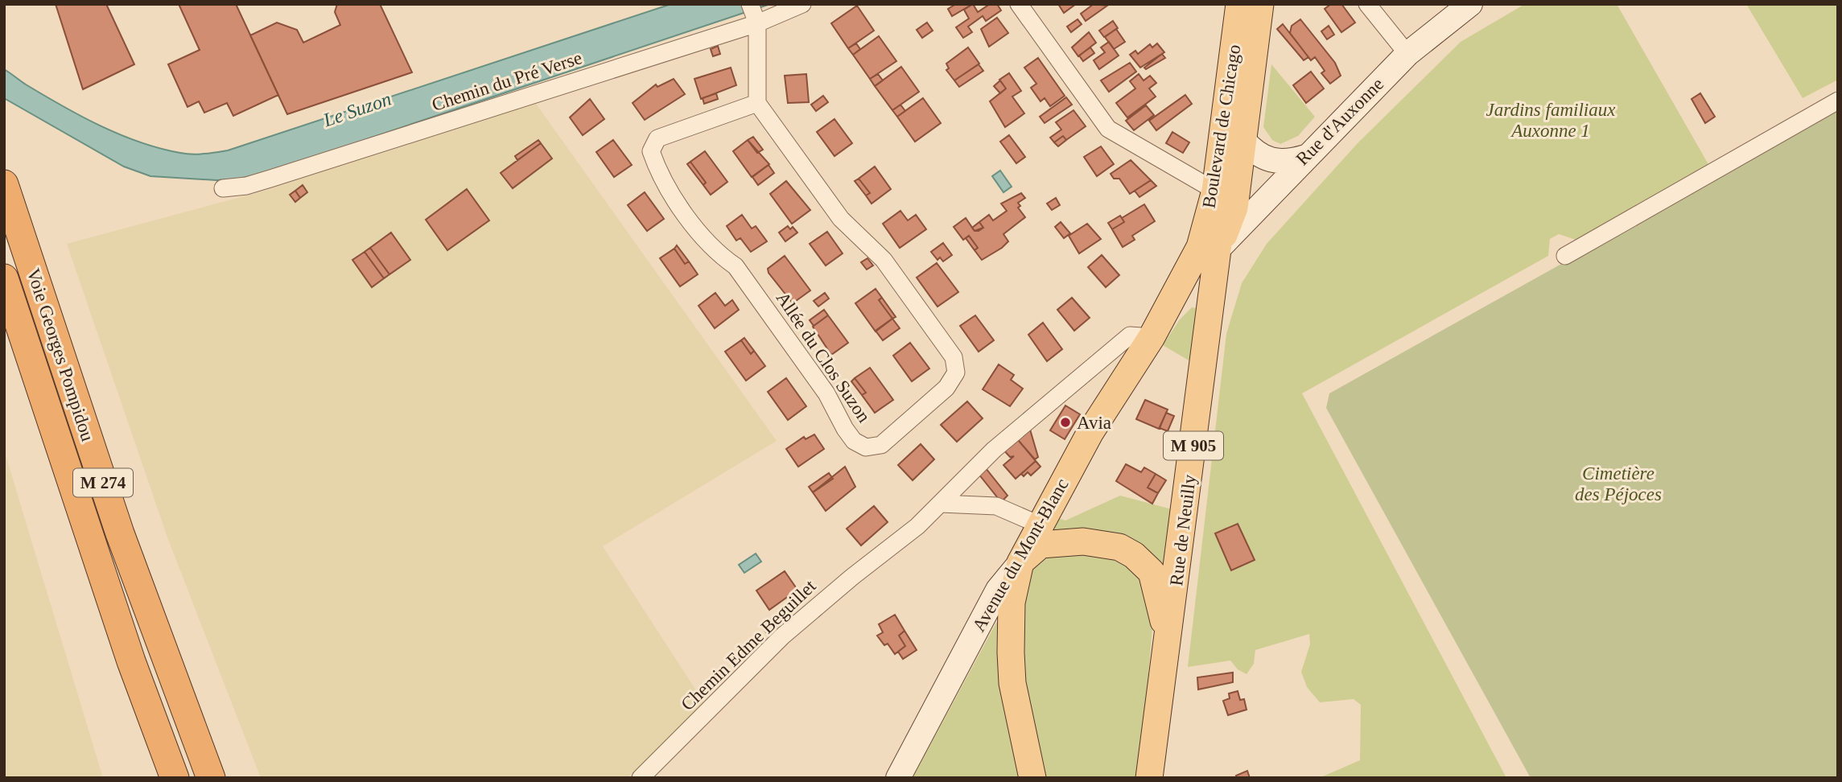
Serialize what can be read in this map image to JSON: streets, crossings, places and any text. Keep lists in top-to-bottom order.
{
  "streets": {
    "highway": ["Voie Georges Pompidou", "M 274"],
    "main road": [
      "Rue d'Auxonne",
      "Boulevard de Chicago",
      "M 905",
      "Rue de Neuilly",
      "Avenue du Mont-Blanc"
    ],
    "street": ["Chemin du Pré Verse", "Allée du Clos Suzon", "Chemin Edme Beguillet"]
  },
  "crossings": [
    ["Rue d'Auxonne", "Boulevard de Chicago"],
    ["Rue d'Auxonne", "Rue de Neuilly"],
    ["Boulevard de Chicago", "Rue de Neuilly"],
    ["Boulevard de Chicago", "Avenue du Mont-Blanc"],
    ["Boulevard de Chicago", "Chemin Edme Beguillet"],
    ["Avenue du Mont-Blanc", "Chemin Edme Beguillet"]
  ],
  "water": ["Le Suzon"],
  "parks": ["Jardins familiaux Auxonne 1", "Cimetière des Péjoces"],
  "places": ["Avia"]
}
